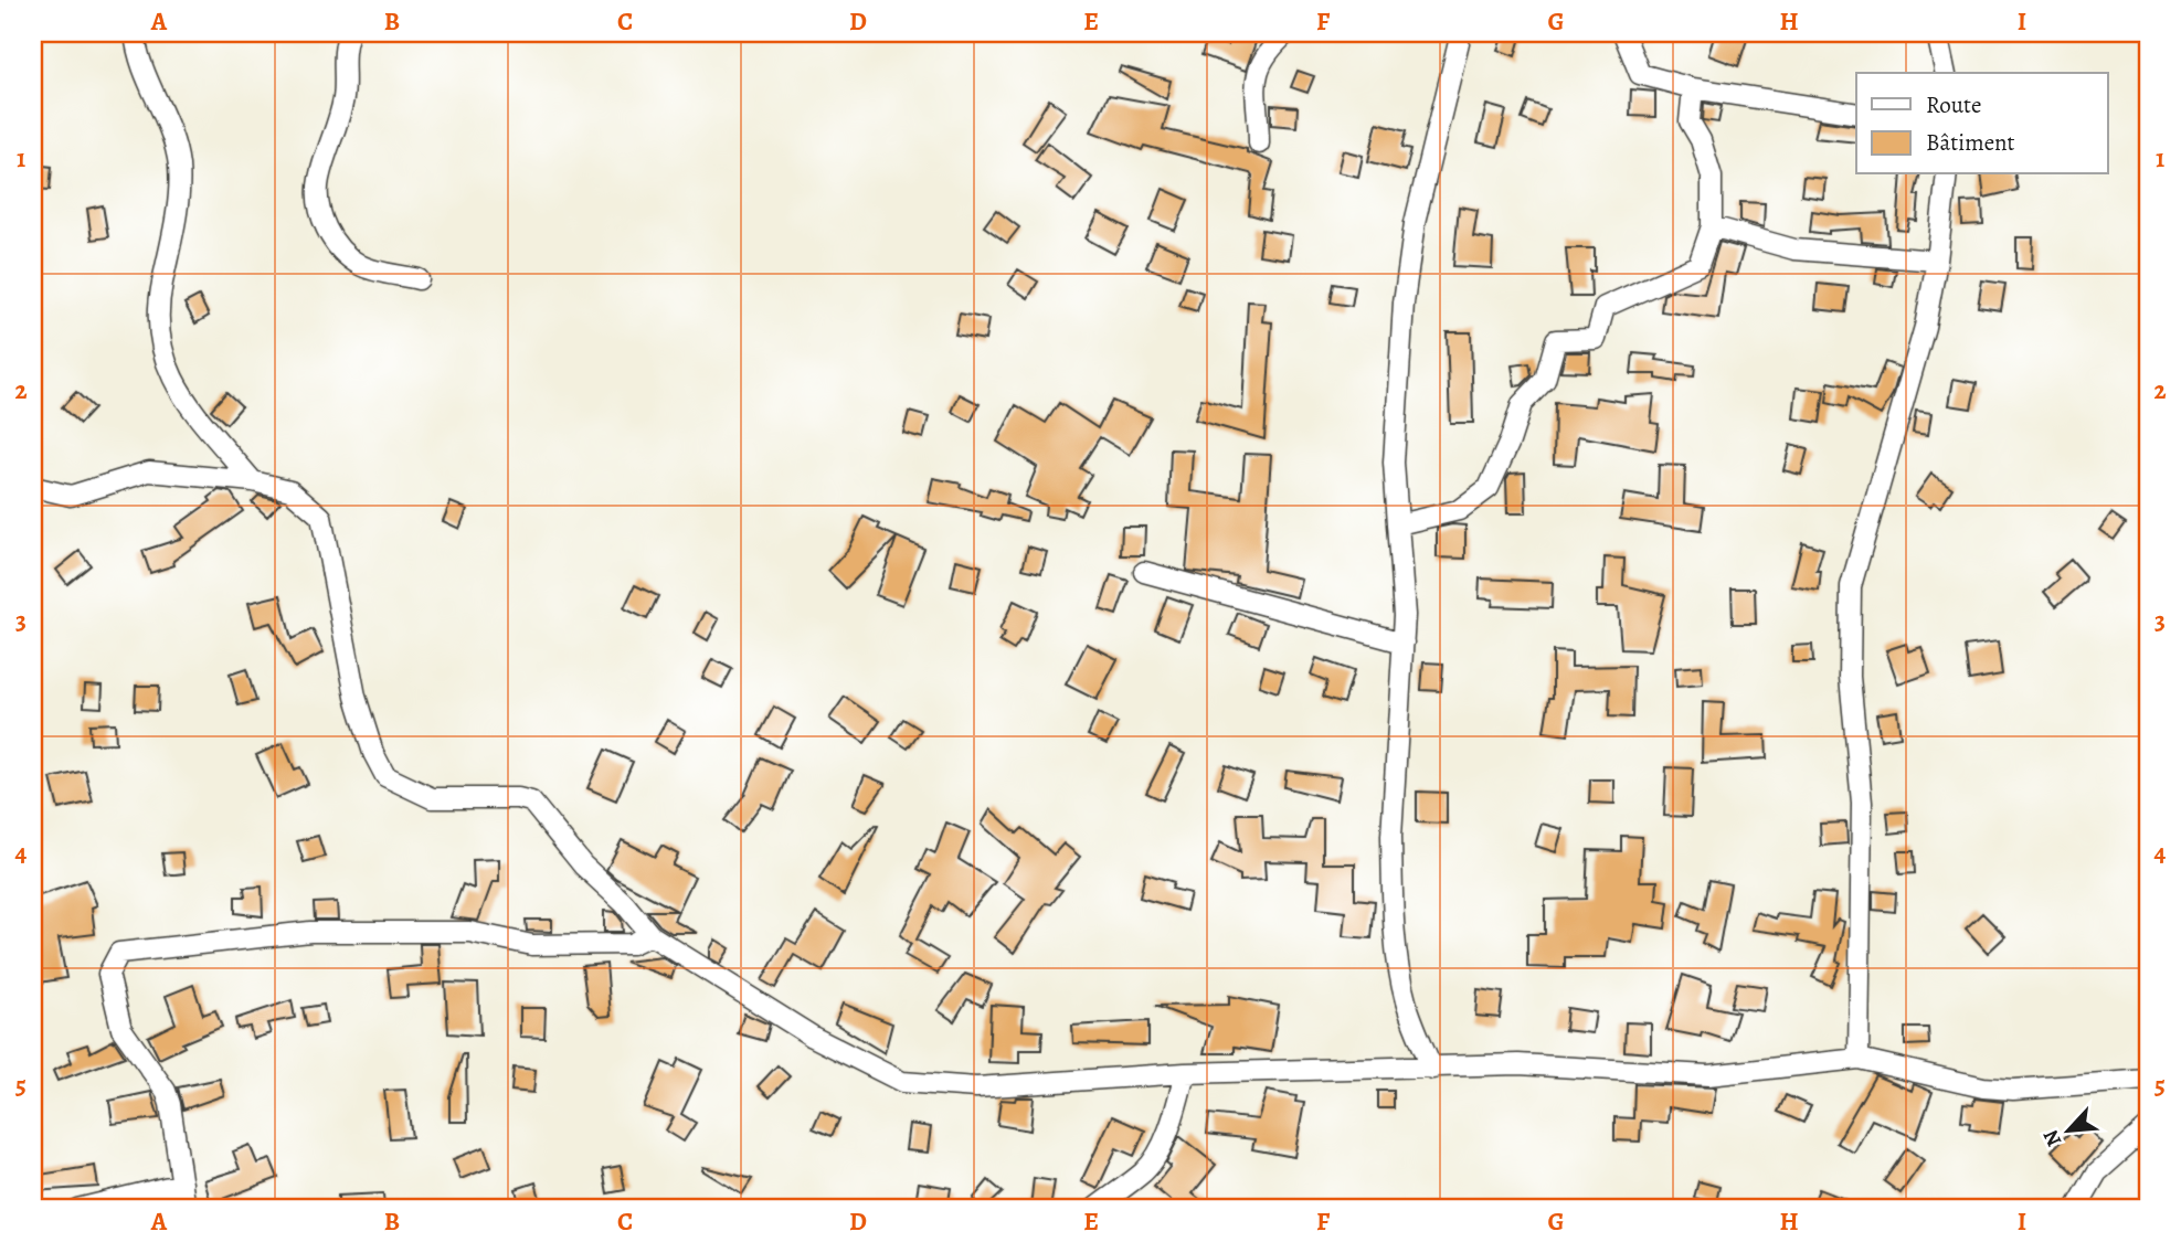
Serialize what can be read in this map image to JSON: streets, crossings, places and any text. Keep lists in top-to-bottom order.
{
  "legend": ["Route", "Bâtiment"],
  "north": "bottom left",
  "grid": {
    "columns": [
      "A",
      "B",
      "C",
      "D",
      "E",
      "F",
      "G",
      "H",
      "I"
    ],
    "rows": [
      "1",
      "2",
      "3",
      "4",
      "5"
    ]
  }
}
